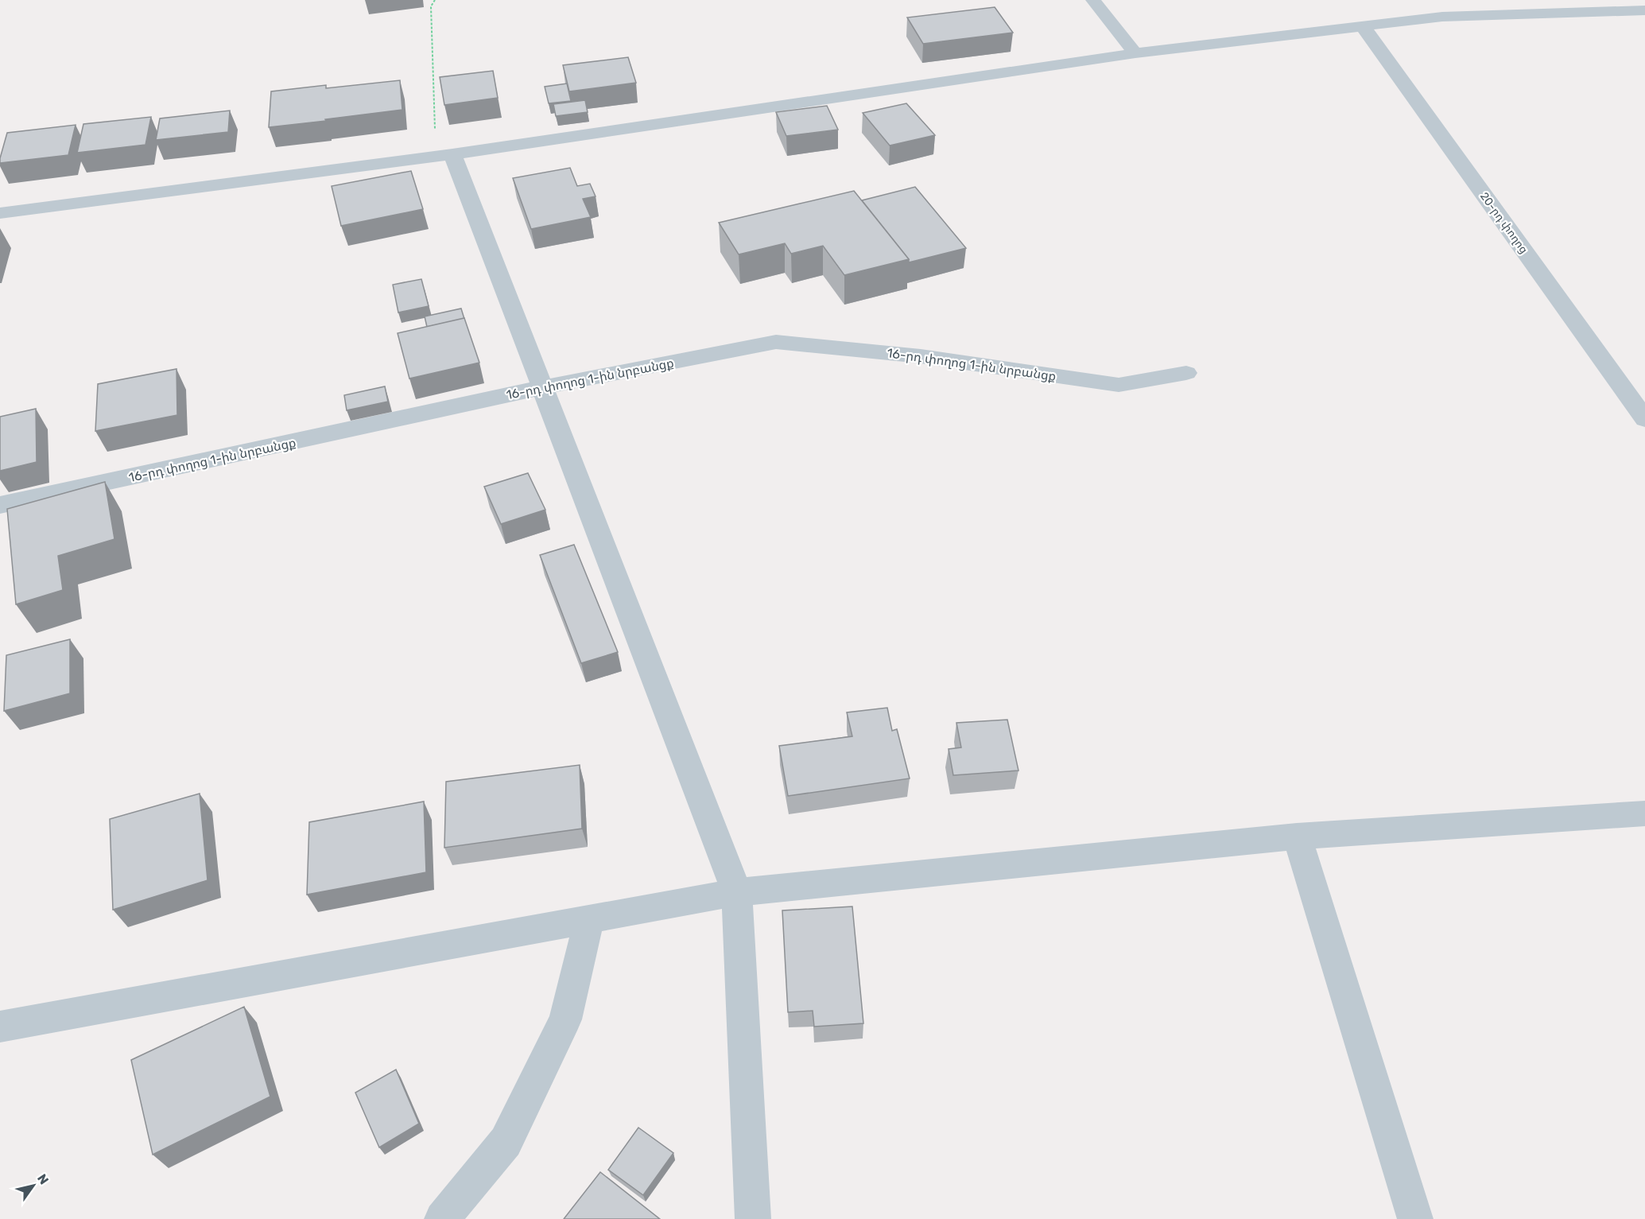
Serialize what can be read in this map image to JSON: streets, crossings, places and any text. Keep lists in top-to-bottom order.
{
  "streets": {
    "street": ["20-րդ փողոց", "16-րդ փողոց 1-ին նրբանցք"]
  },
  "north": "top right"
}
